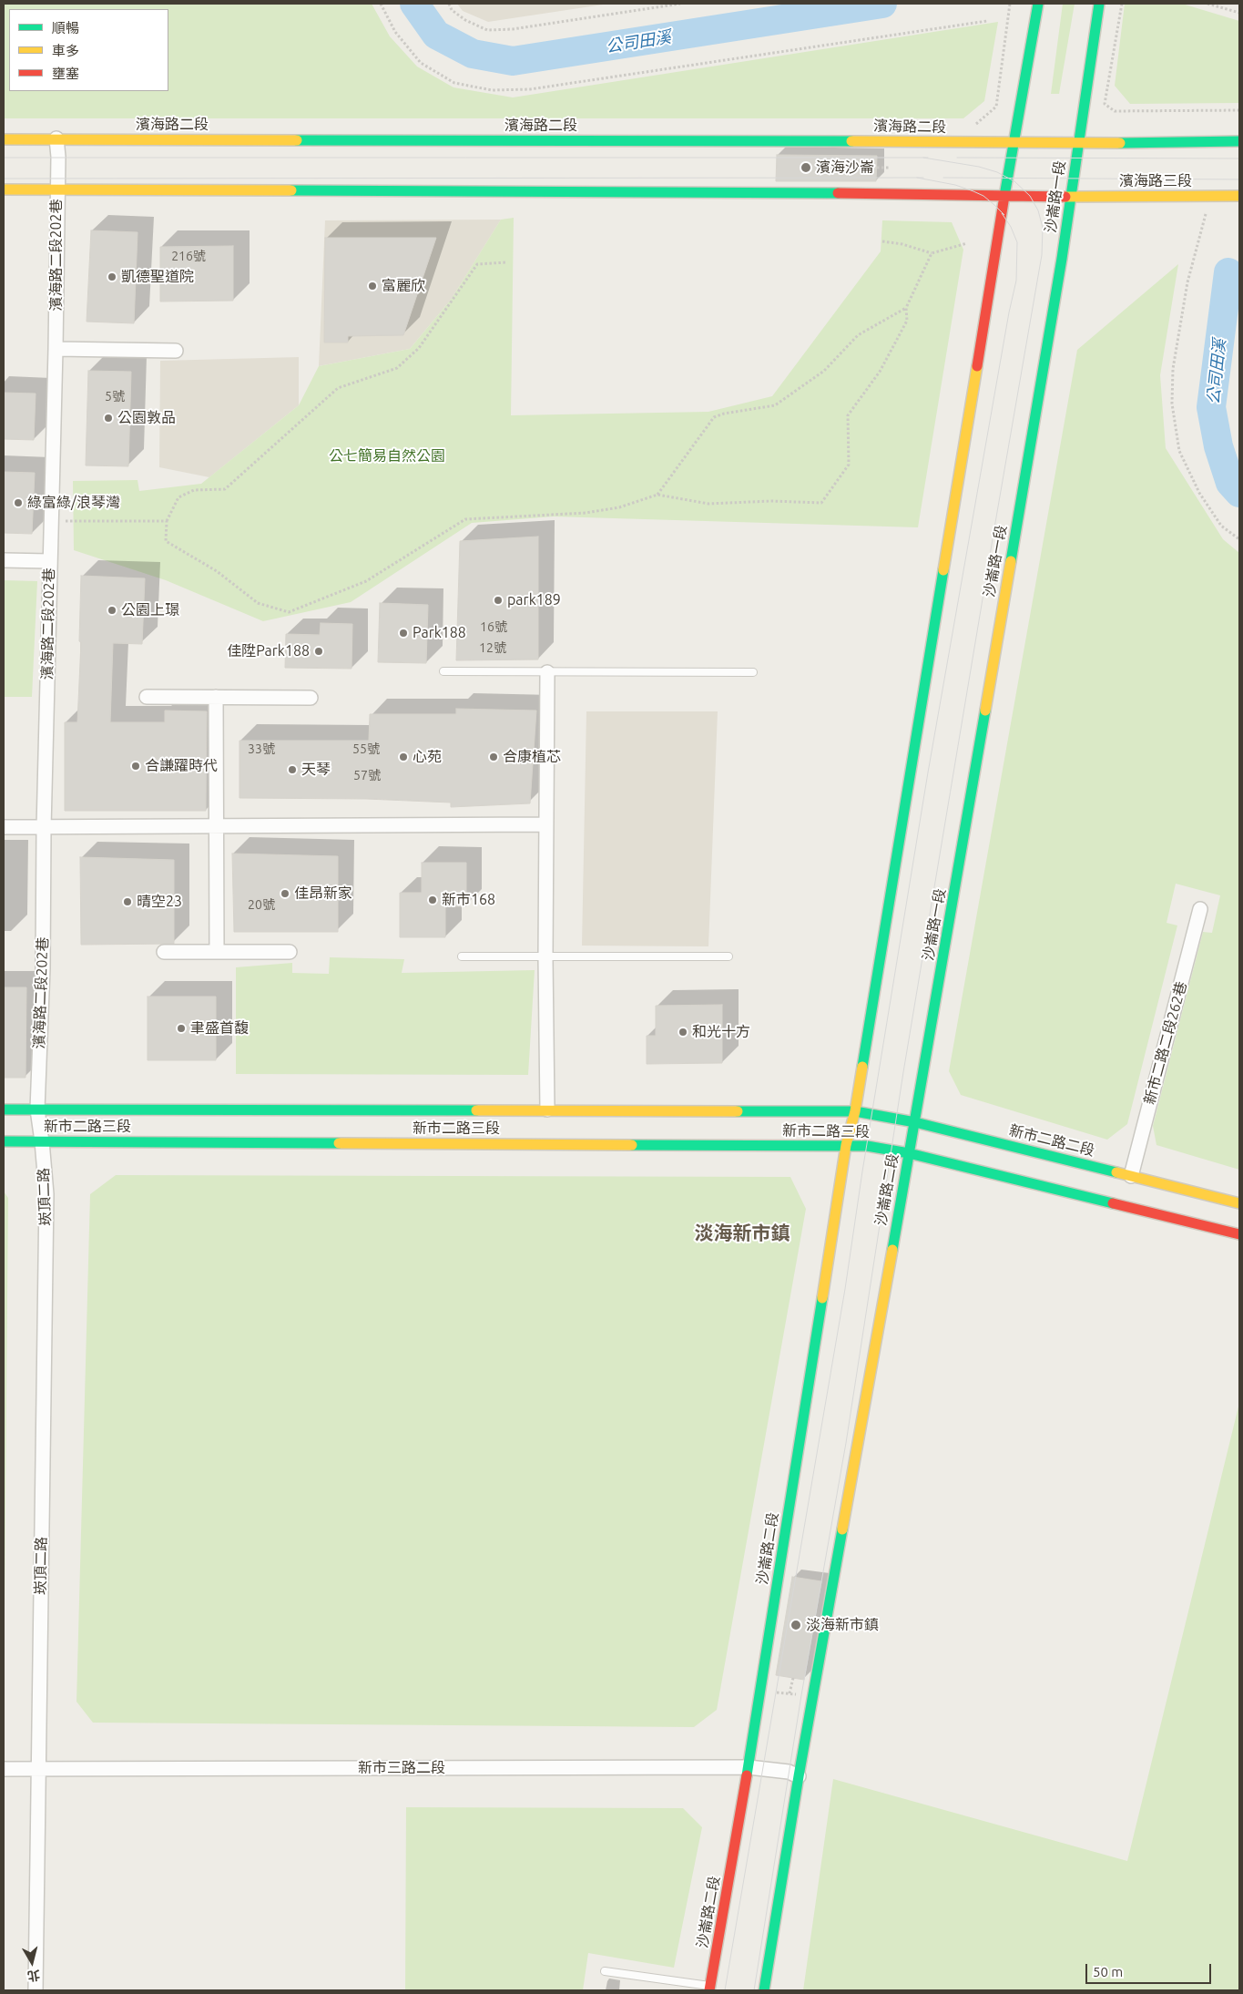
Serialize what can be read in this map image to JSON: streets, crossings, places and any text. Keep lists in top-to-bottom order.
{
  "streets": {
    "street": [
      "濱海路二段",
      "濱海路三段",
      "沙崙路一段",
      "濱海路二段202巷",
      "新市二路二段262巷",
      "新市二路三段",
      "新市二路二段",
      "沙崙路二段",
      "崁頂二路",
      "新市三路二段"
    ]
  },
  "crossings": [
    ["濱海路二段", "沙崙路一段"],
    ["濱海路二段", "濱海路二段202巷"],
    ["濱海路三段", "沙崙路一段"],
    ["沙崙路一段", "新市二路二段"],
    ["沙崙路一段", "沙崙路二段"],
    ["濱海路二段202巷", "新市二路三段"],
    ["濱海路二段202巷", "崁頂二路"],
    ["新市二路二段262巷", "新市二路二段"],
    ["新市二路三段", "新市二路二段"],
    ["新市二路三段", "沙崙路二段"],
    ["新市二路三段", "崁頂二路"],
    ["新市二路二段", "沙崙路二段"],
    ["沙崙路二段", "新市三路二段"],
    ["崁頂二路", "新市三路二段"]
  ],
  "districts": ["淡海新市鎮"],
  "water": ["公司田溪"],
  "parks": ["公七簡易自然公園"],
  "places": [
    "濱海沙崙",
    "凱德聖道院",
    "富麗欣",
    "公園敦品",
    "綠富綠/浪琴灣",
    "park189",
    "公園上璟",
    "Park188",
    "佳陞Park188",
    "心苑",
    "合康植芯",
    "合謙躍時代",
    "天琴",
    "佳昂新家",
    "新市168",
    "晴空23",
    "聿盛首馥",
    "和光十方",
    "淡海新市鎮"
  ],
  "house_numbers": [
    "216號",
    "5號",
    "16號",
    "12號",
    "33號",
    "55號",
    "57號",
    "20號"
  ],
  "legend": ["順暢", "車多", "壅塞"],
  "scale_bar": "50 m",
  "north": "bottom"
}
